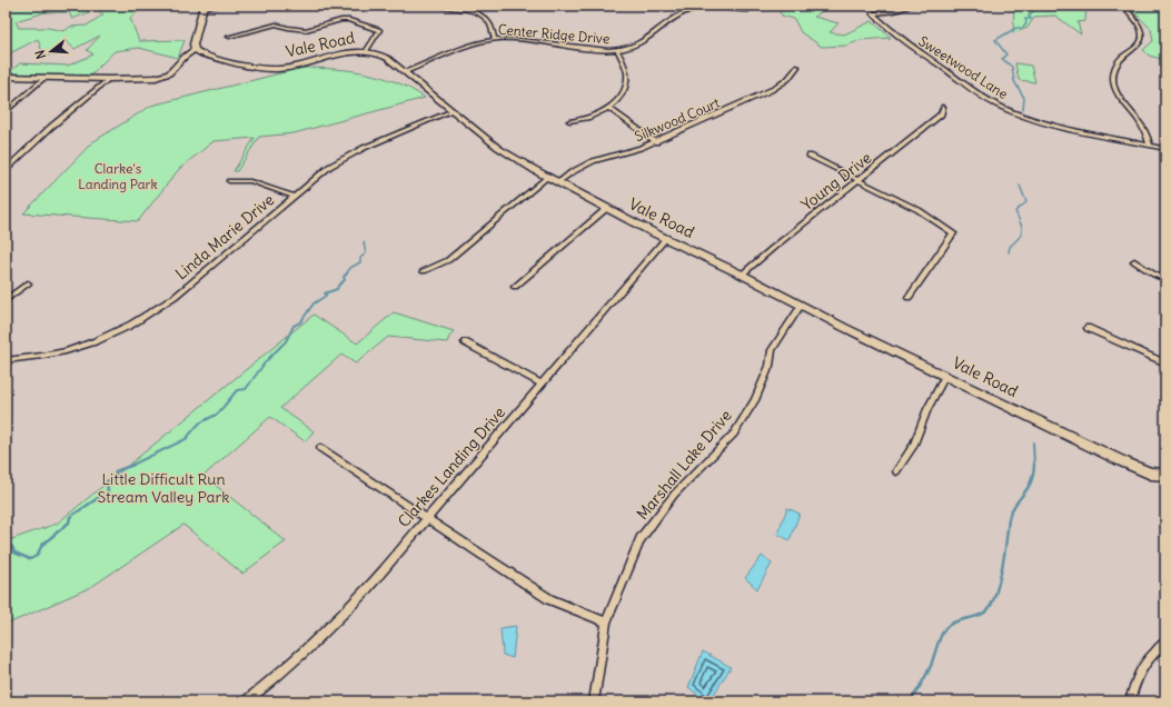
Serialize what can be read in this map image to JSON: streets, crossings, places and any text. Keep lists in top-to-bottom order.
{
  "streets": {
    "main road": ["Vale Road"],
    "street": [
      "Center Ridge Drive",
      "Sweetwood Lane",
      "Silkwood Court",
      "Young Drive",
      "Linda Marie Drive",
      "Marshall Lake Drive",
      "Clarkes Landing Drive"
    ]
  },
  "crossings": [
    ["Center Ridge Drive", "Vale Road"],
    ["Vale Road", "Silkwood Court"],
    ["Vale Road", "Young Drive"],
    ["Vale Road", "Linda Marie Drive"],
    ["Vale Road", "Marshall Lake Drive"],
    ["Vale Road", "Clarkes Landing Drive"]
  ],
  "parks": ["Clarke's Landing Park", "Little Difficult Run Stream Valley Park"],
  "north": "left"
}
